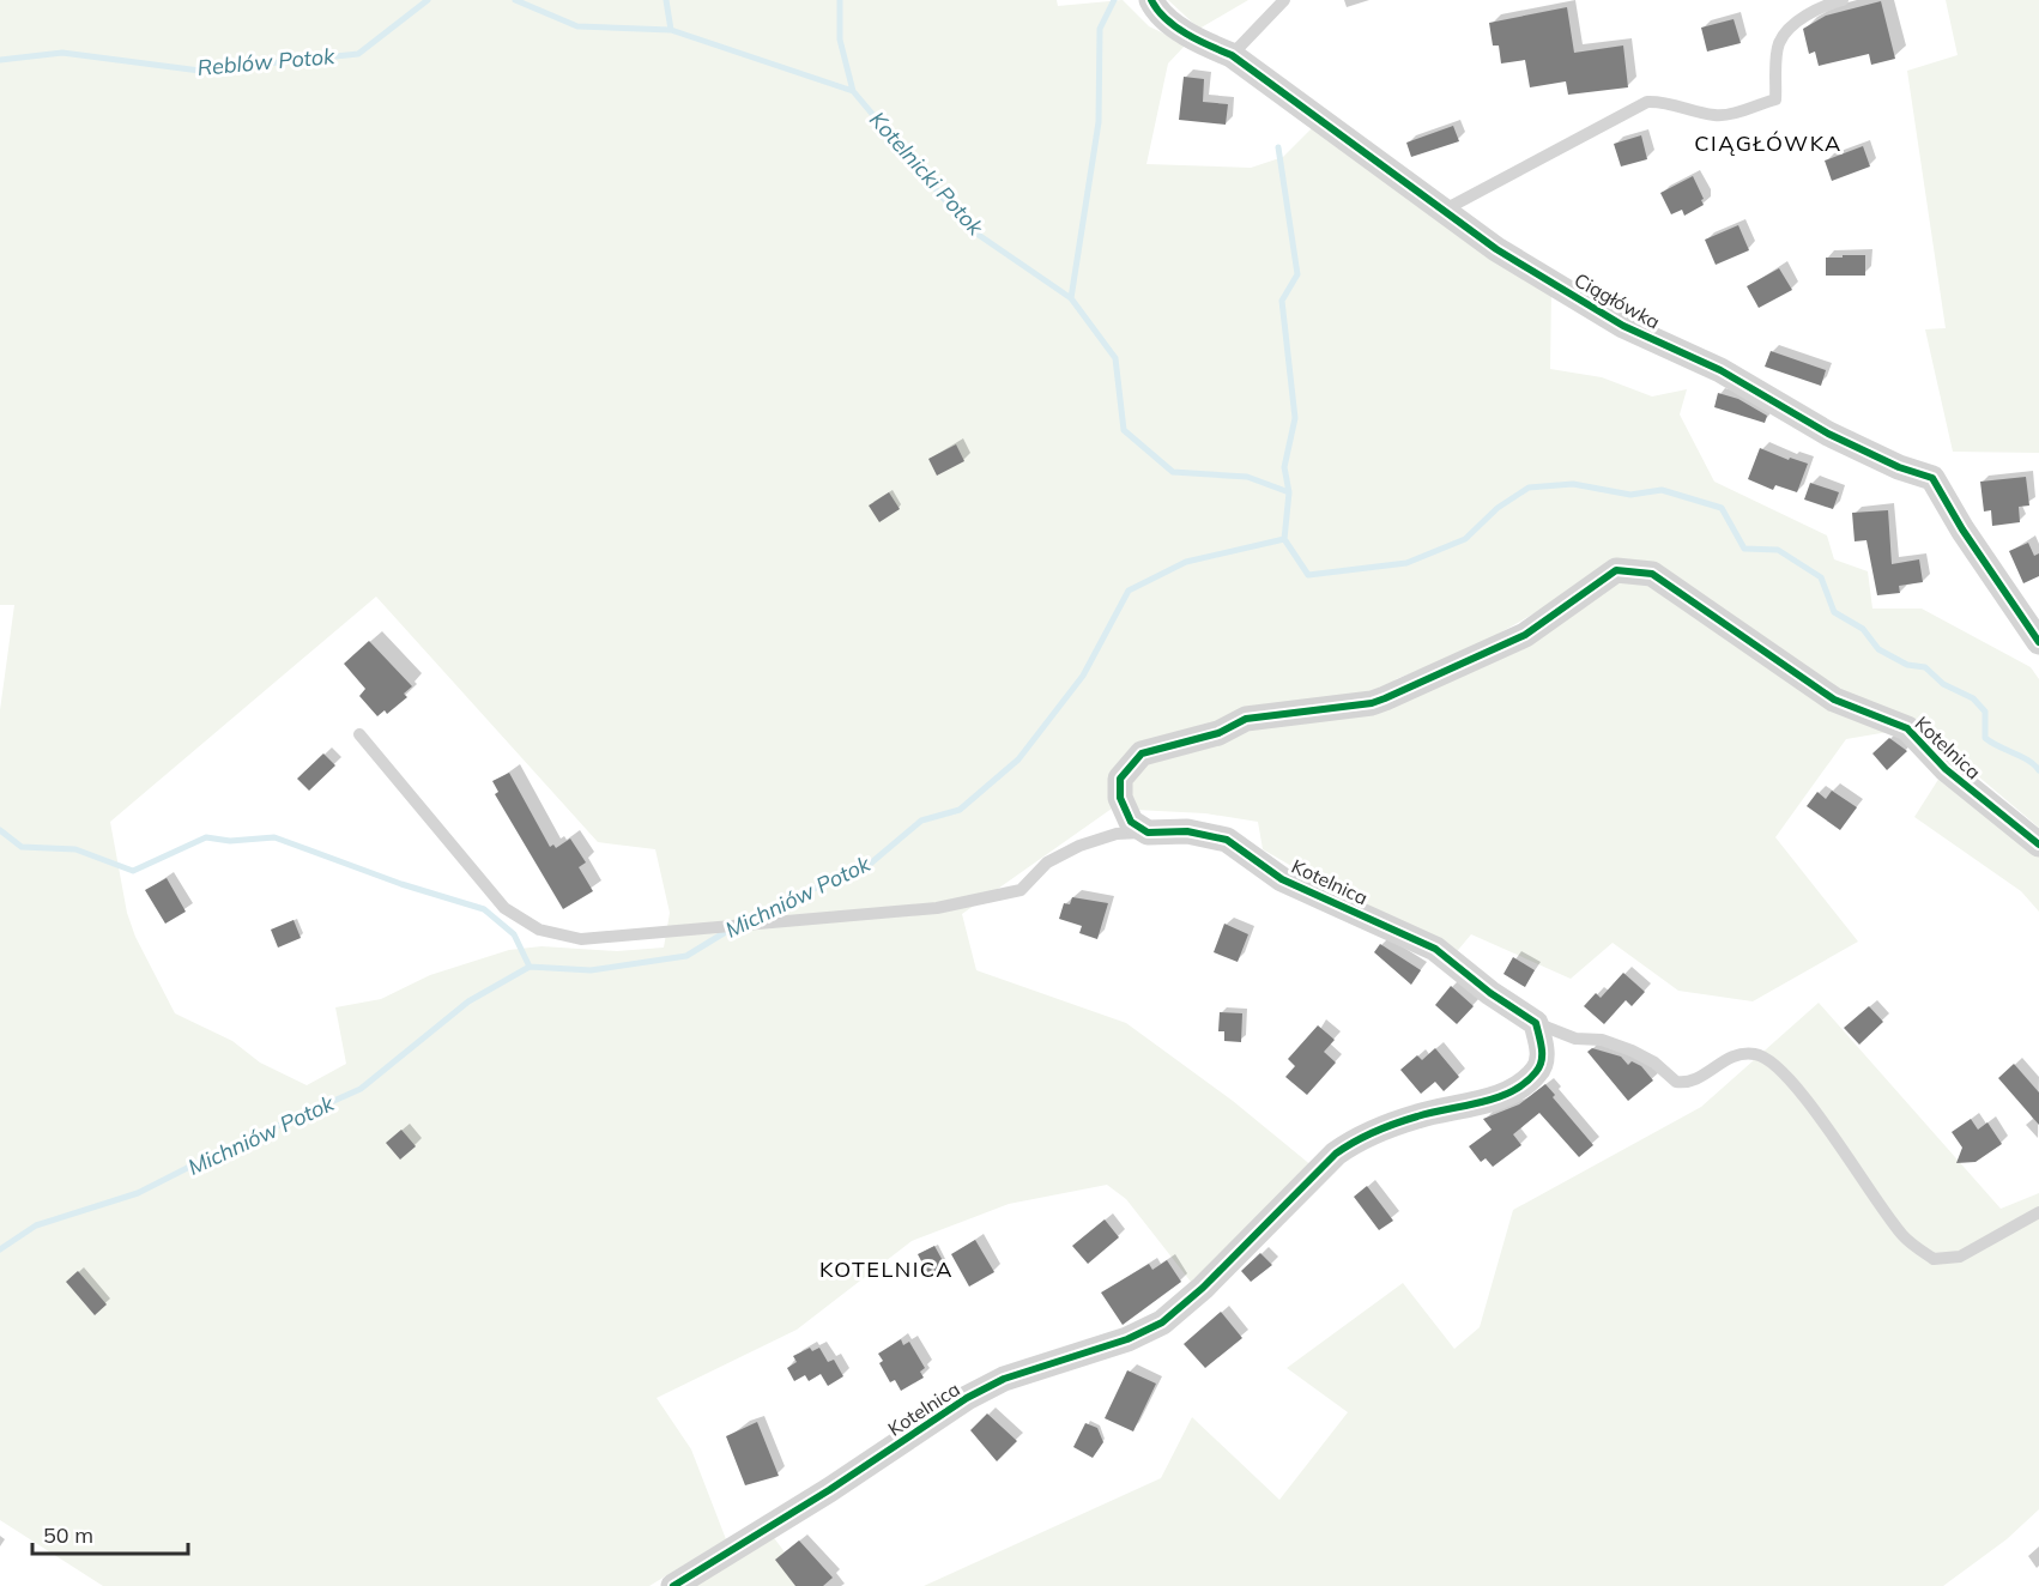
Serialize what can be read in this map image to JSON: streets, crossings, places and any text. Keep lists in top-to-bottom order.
{
  "streets": {
    "street": ["Ciągłówka", "Kotelnica"]
  },
  "districts": ["CIĄGŁÓWKA", "KOTELNICA"],
  "water": ["Reblów Potok", "Kotelnicki Potok", "Michniów Potok"],
  "scale_bar": "50 m"
}
